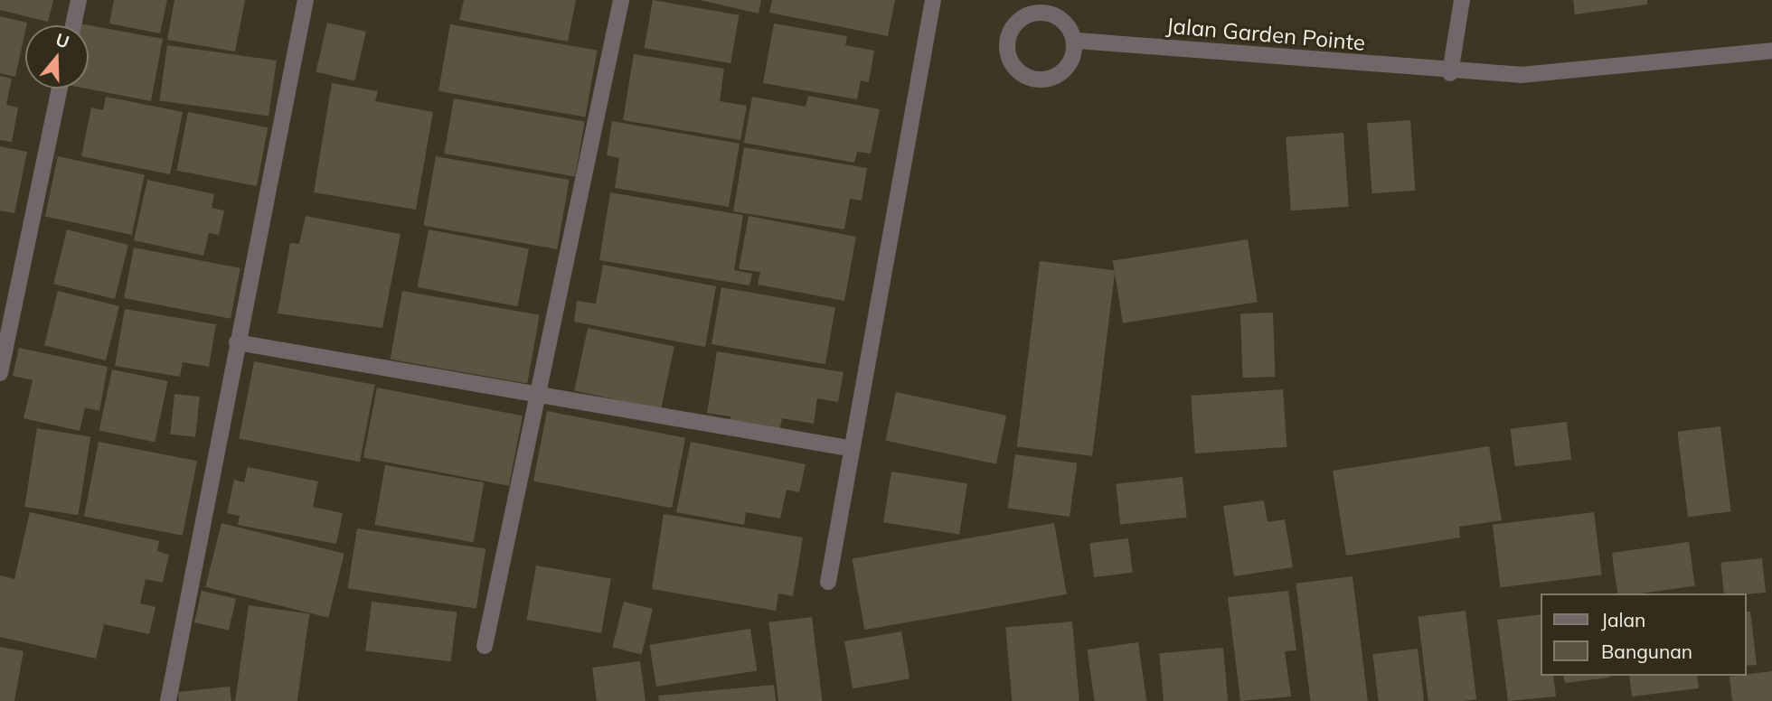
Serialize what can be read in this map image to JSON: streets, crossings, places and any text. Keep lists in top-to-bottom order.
{
  "streets": {
    "street": ["Jalan Garden Pointe"]
  },
  "legend": ["Jalan", "Bangunan"],
  "north": "top"
}
